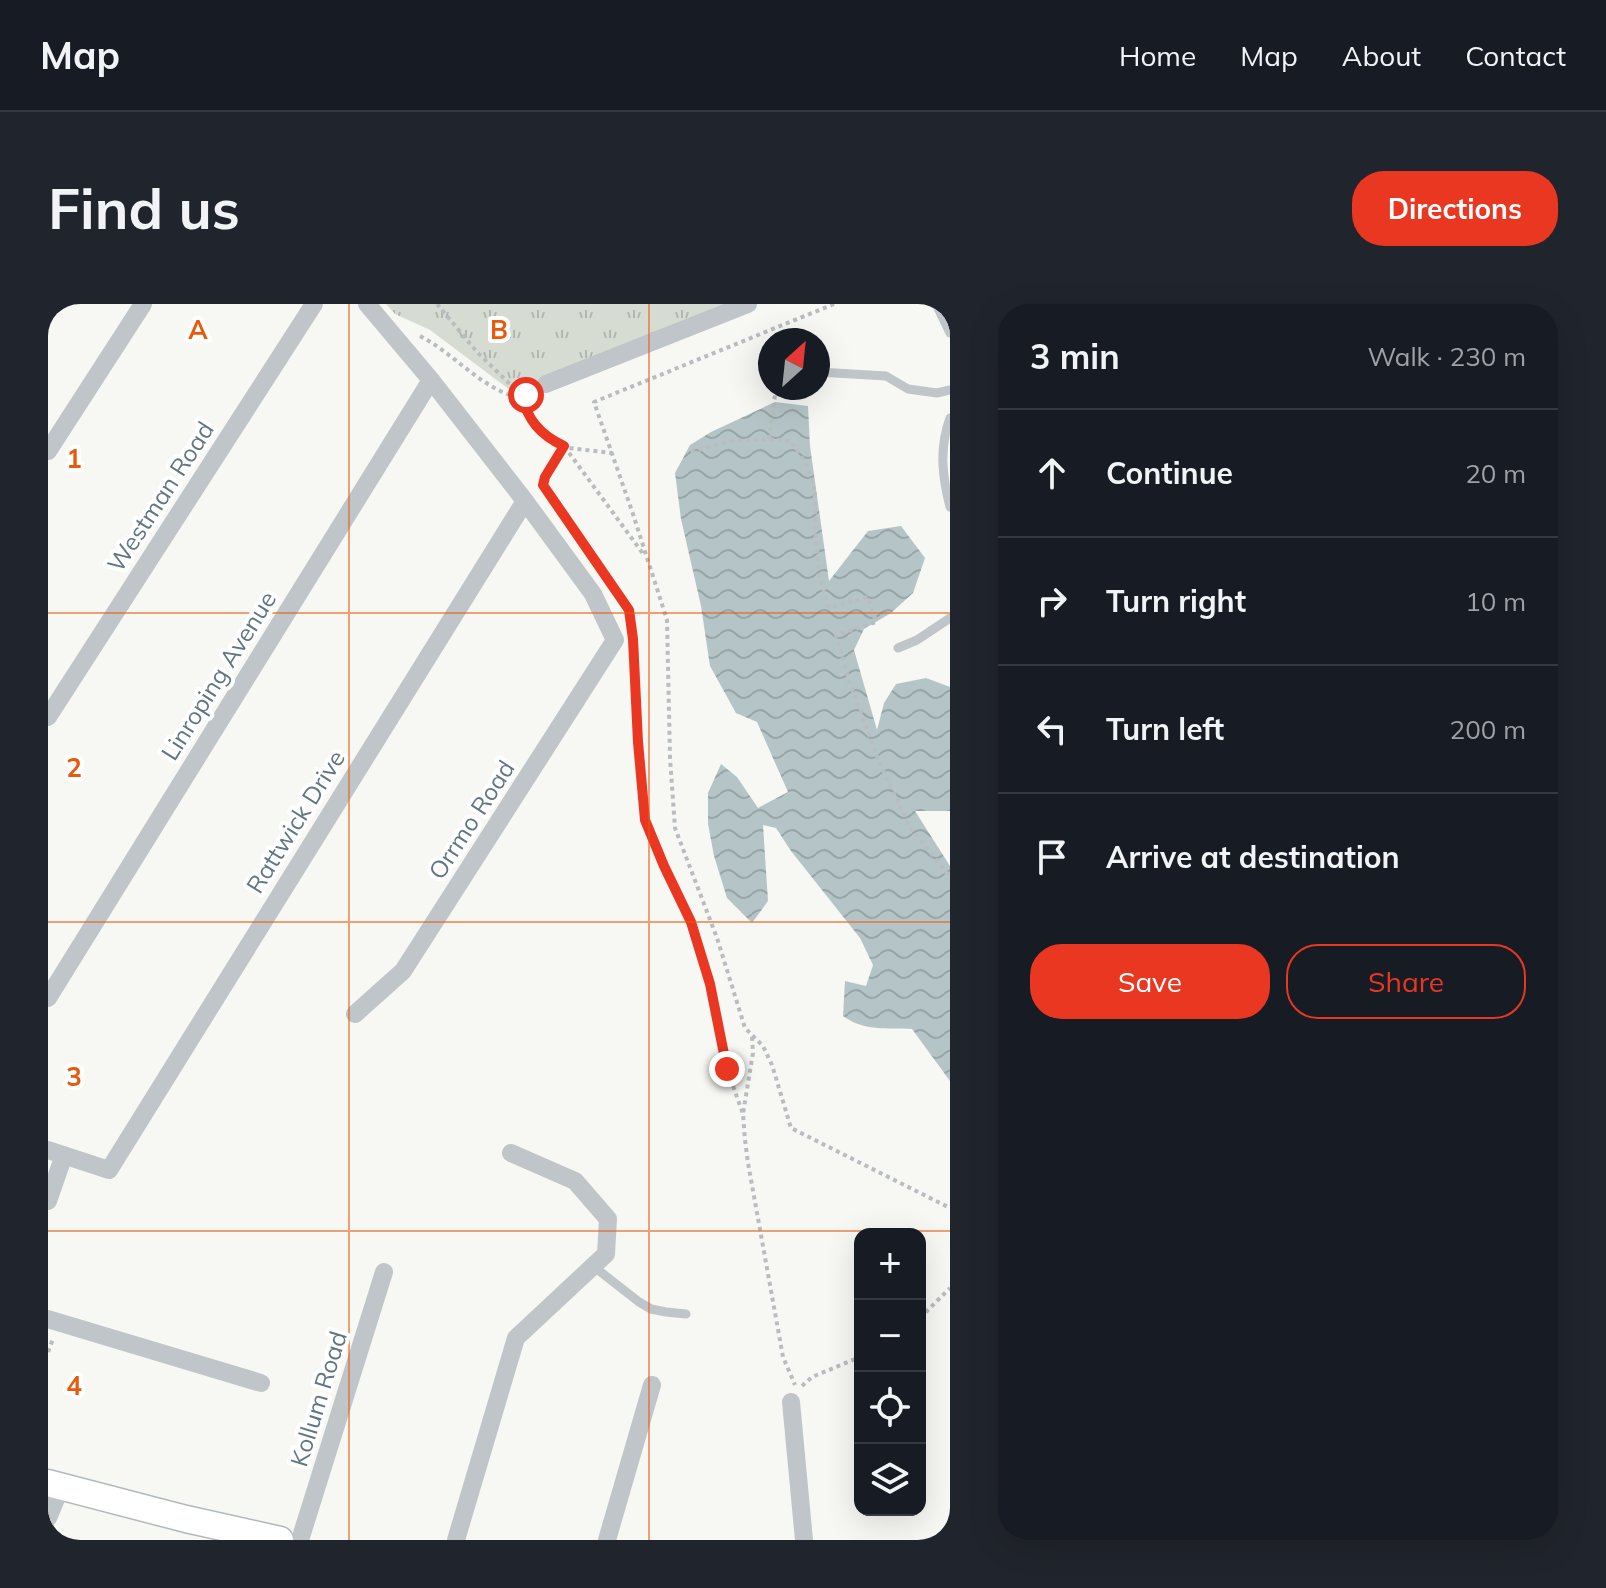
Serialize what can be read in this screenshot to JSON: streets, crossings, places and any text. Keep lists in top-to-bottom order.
{
  "streets": {
    "street": [
      "Westman Road",
      "Linroping Avenue",
      "Orrmo Road",
      "Rattwick Drive",
      "Kollum Road"
    ]
  },
  "north": "top right",
  "page": {
    "header": "Map",
    "nav": [
      "Home",
      "Map",
      "About",
      "Contact"
    ],
    "buttons": [
      "Directions",
      ["Save", "Share"]
    ],
    "title": "Find us",
    "heading": ["3 min", "Walk · 230 m"],
    "list": [
      ["Continue", "20 m"],
      ["Turn right", "10 m"],
      ["Turn left", "200 m"],
      "Arrive at destination"
    ],
    "map_buttons": ["+", "−"]
  },
  "grid": {
    "columns": ["A", "B"],
    "rows": [
      "1",
      "2",
      "3",
      "4"
    ]
  }
}
